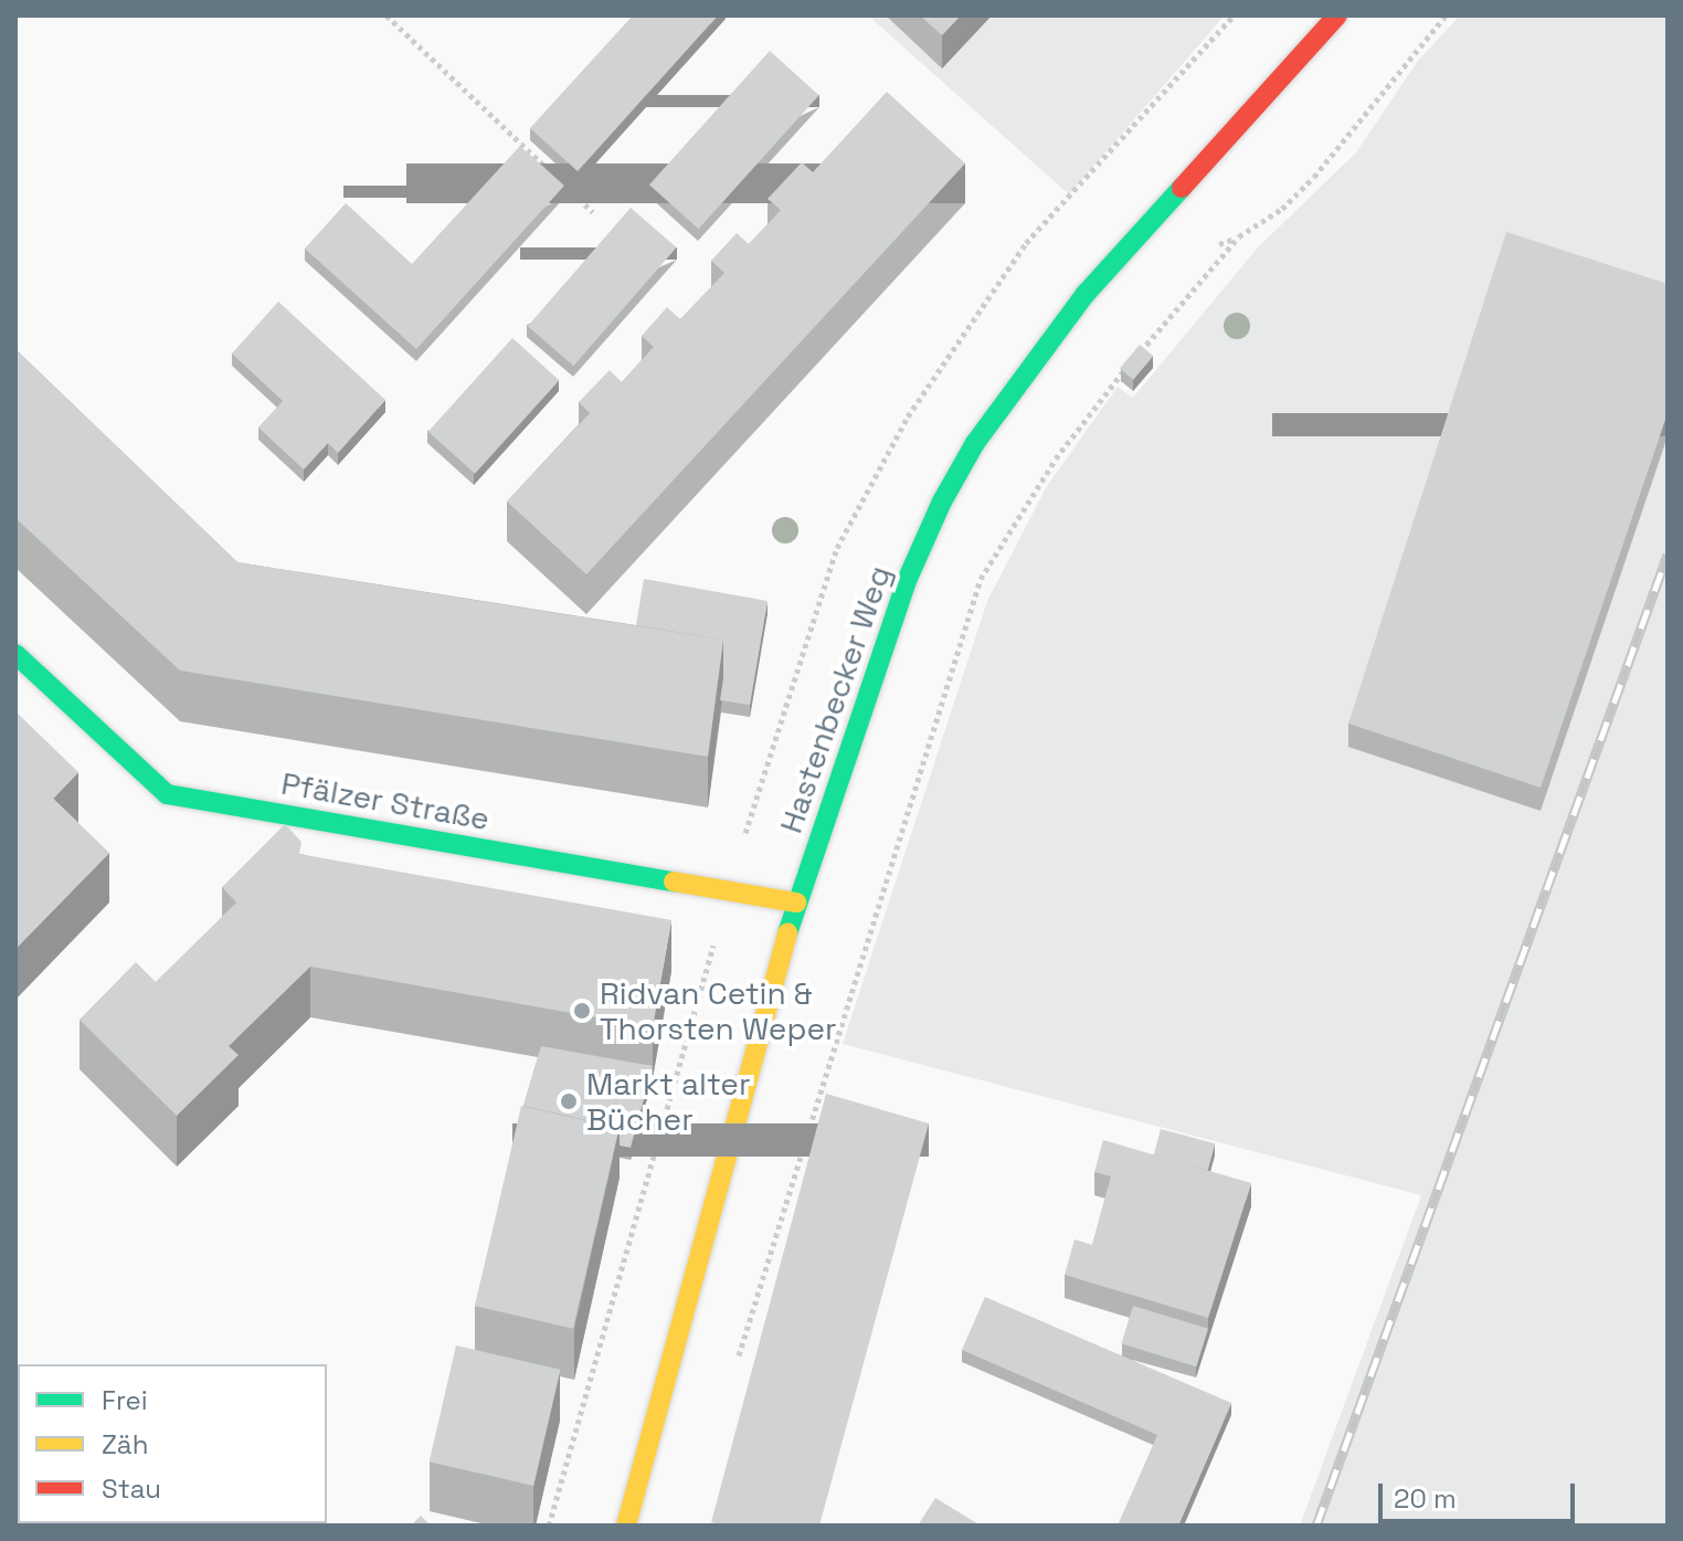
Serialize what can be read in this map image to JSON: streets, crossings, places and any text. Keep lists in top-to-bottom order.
{
  "streets": {
    "main road": ["Hastenbecker Weg", "Pfälzer Straße"]
  },
  "crossings": [
    ["Hastenbecker Weg", "Pfälzer Straße"]
  ],
  "places": ["Ridvan Cetin & Thorsten Weper", "Markt alter Bücher"],
  "legend": ["Frei", "Zäh", "Stau"],
  "scale_bar": "20 m"
}
